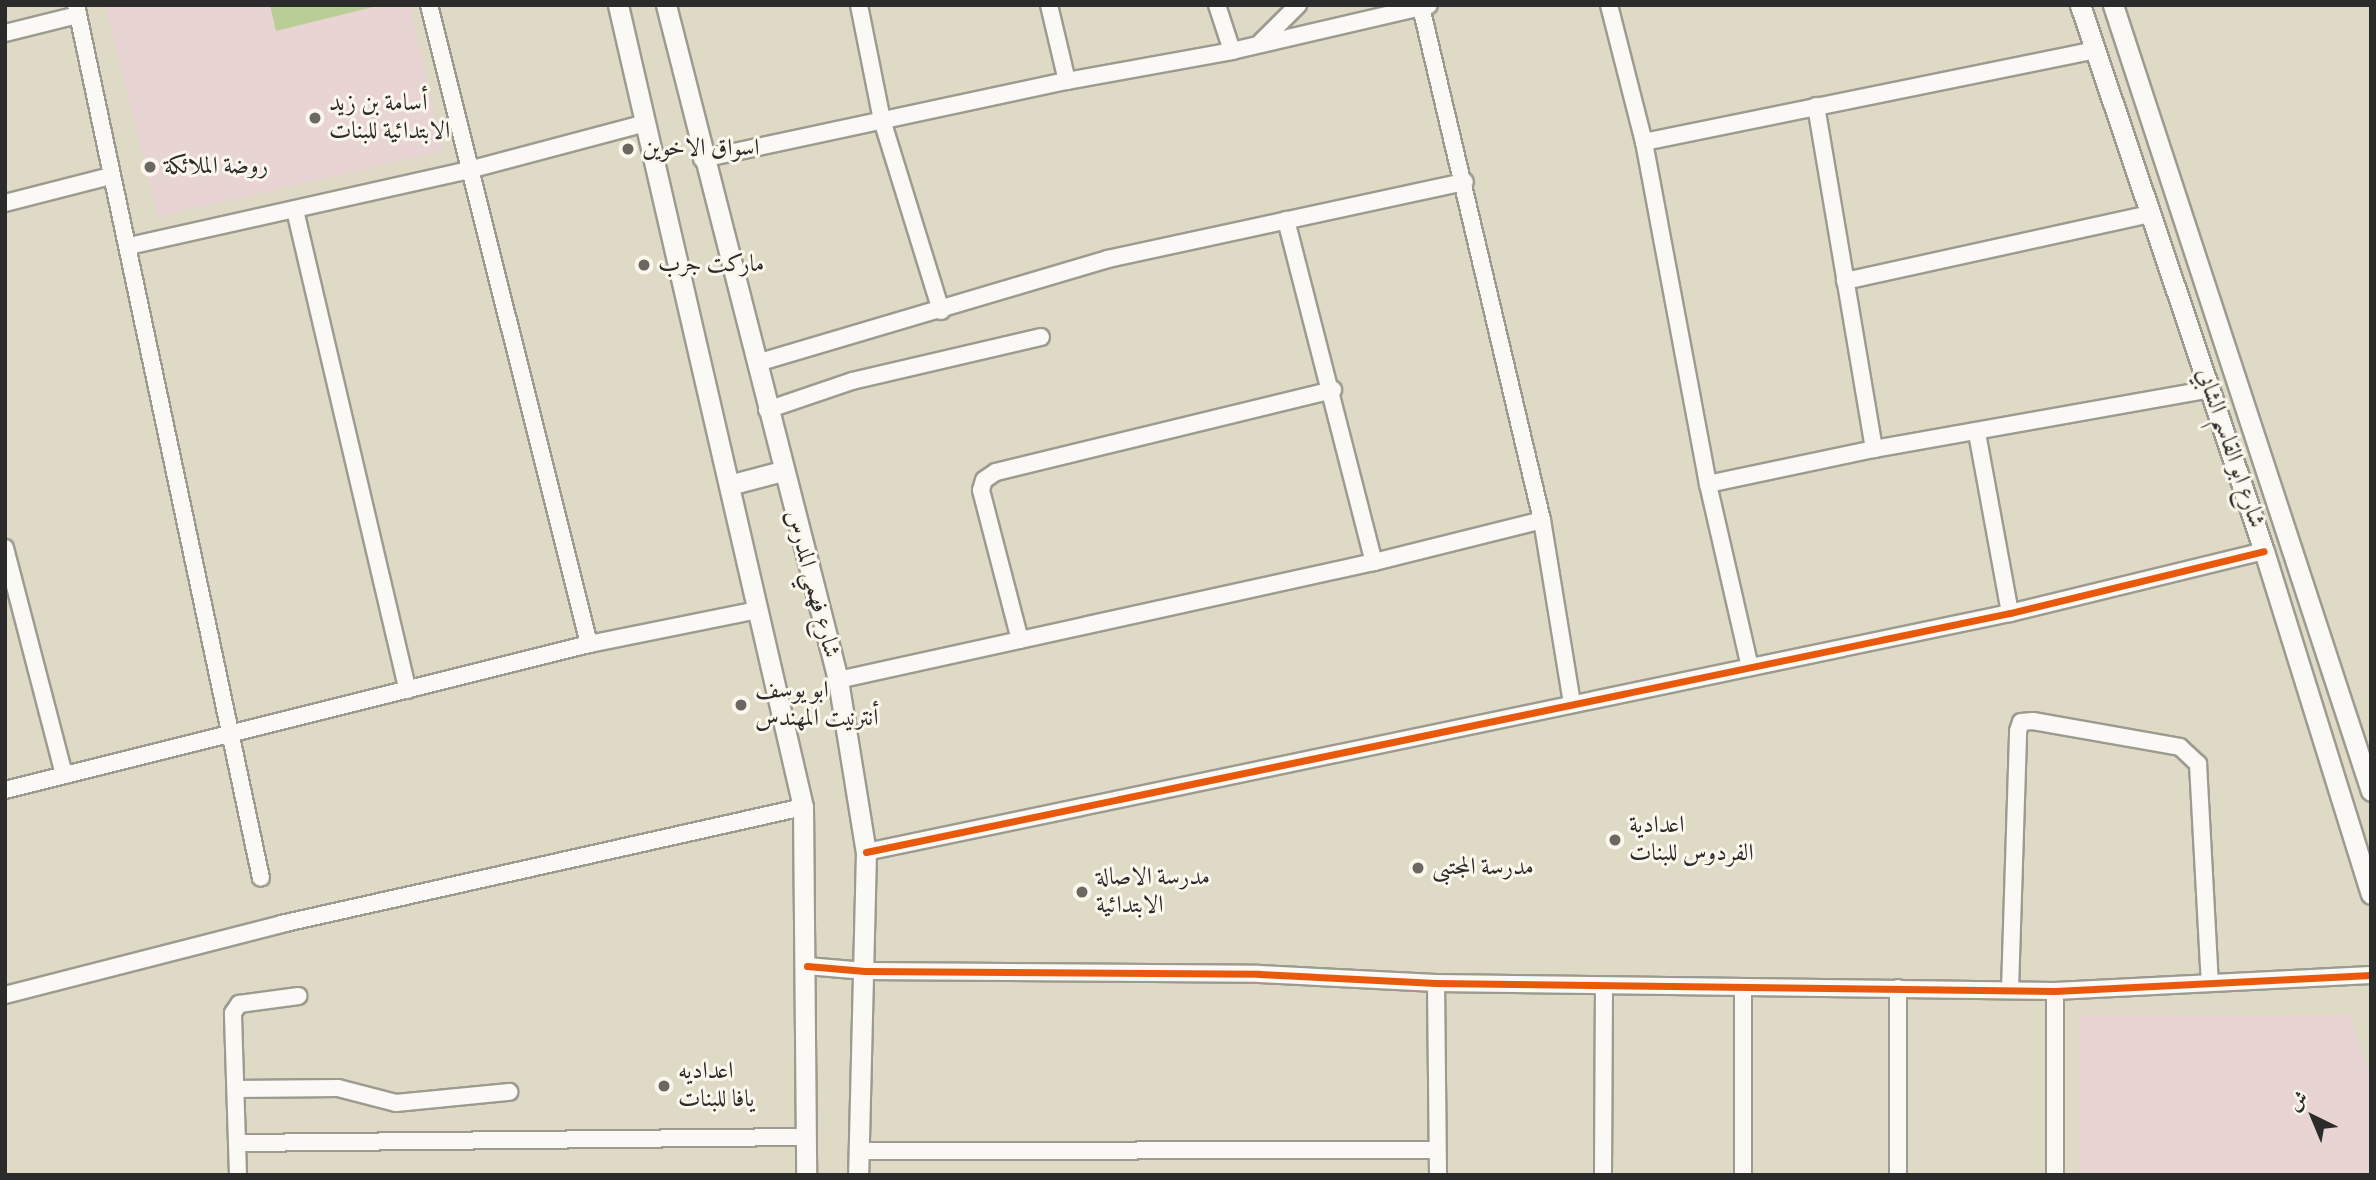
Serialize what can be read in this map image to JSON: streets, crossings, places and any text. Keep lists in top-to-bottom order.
{
  "streets": {
    "street": ["شارع ابو القاسم الشابي", "شارع فهمي المدرس"]
  },
  "places": [
    "أسامة بن زيد الابتدائية للبنات",
    "اسواق الاخوين",
    "روضة الملائكة",
    "ماركت جرب",
    "ابو يوسف أنترنيت المهندس",
    "اعدادية الفردوس للبنات",
    "مدرسة المجتبى",
    "مدرسة الاصالة الابتدائية",
    "اعداديه يافا للبنات"
  ],
  "north": "top left"
}
